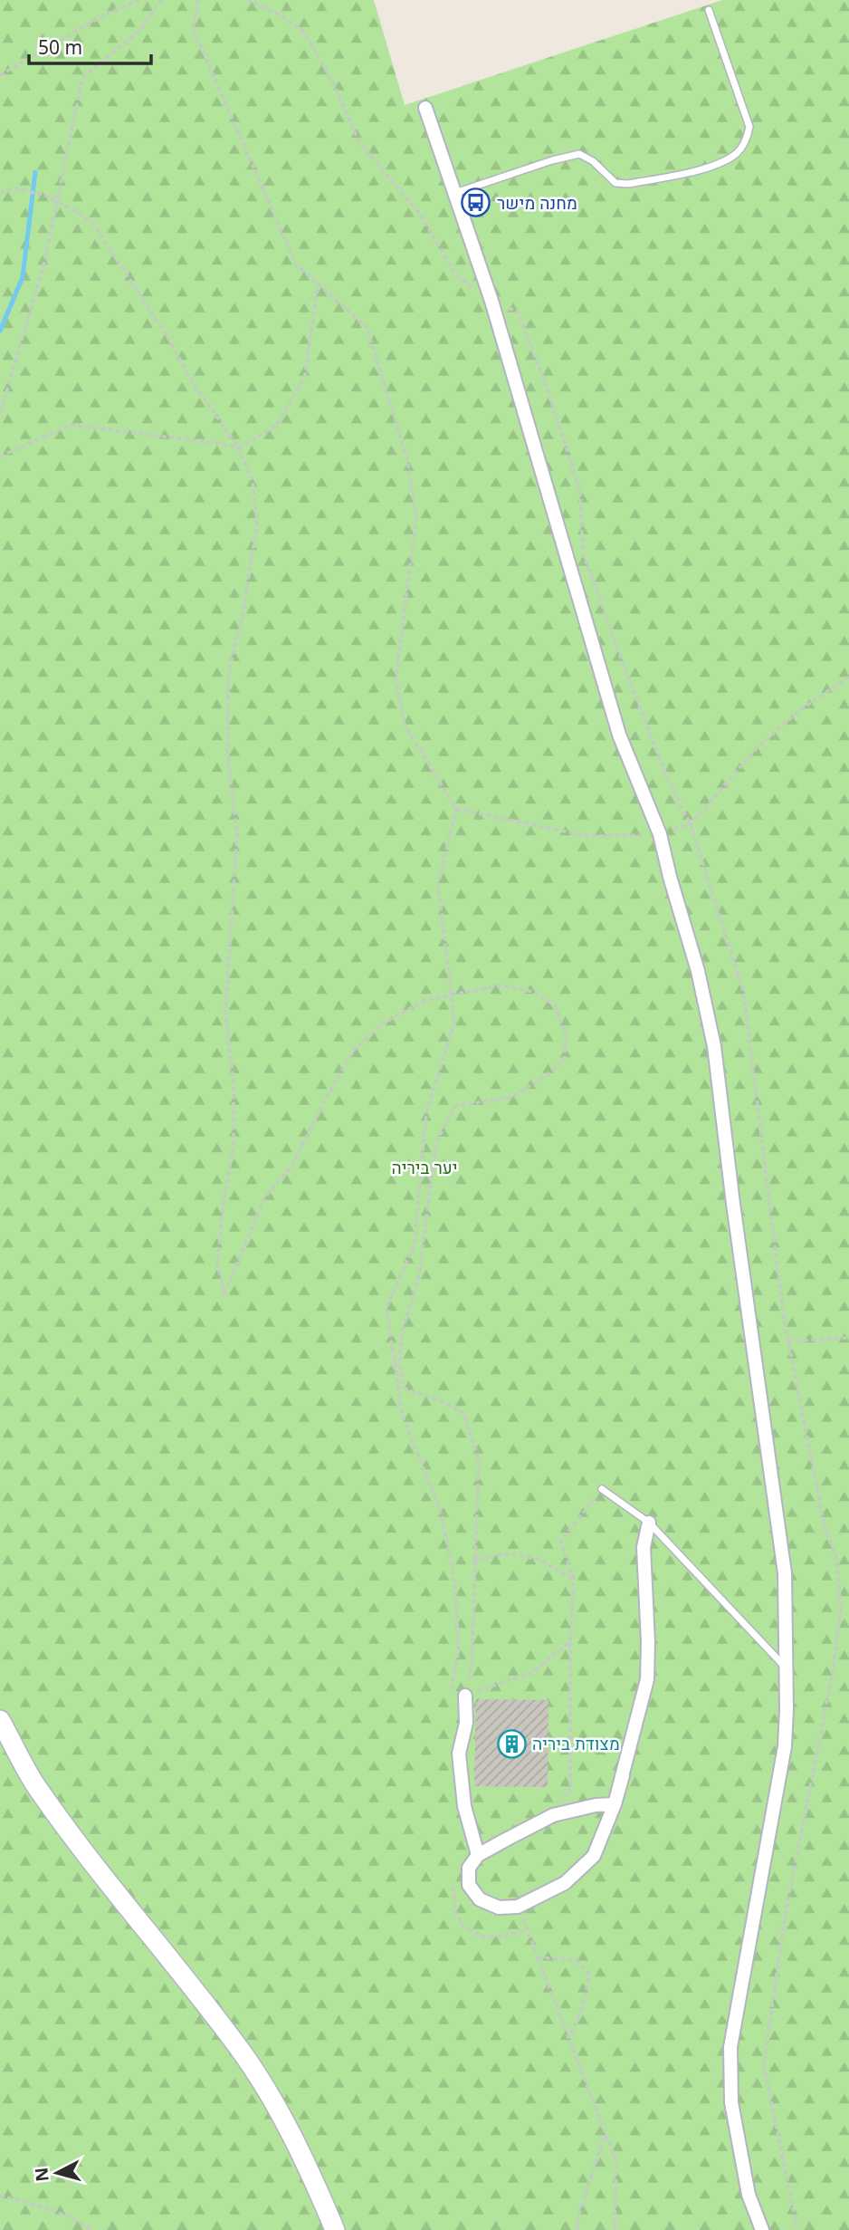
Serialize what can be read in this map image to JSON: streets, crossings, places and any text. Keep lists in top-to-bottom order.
{
  "parks": ["יער ביריה"],
  "places": {
    "bus stop": ["מחנה מישר"],
    "building": ["מצודת ביריה"]
  },
  "scale_bar": "50 m",
  "north": "left"
}
